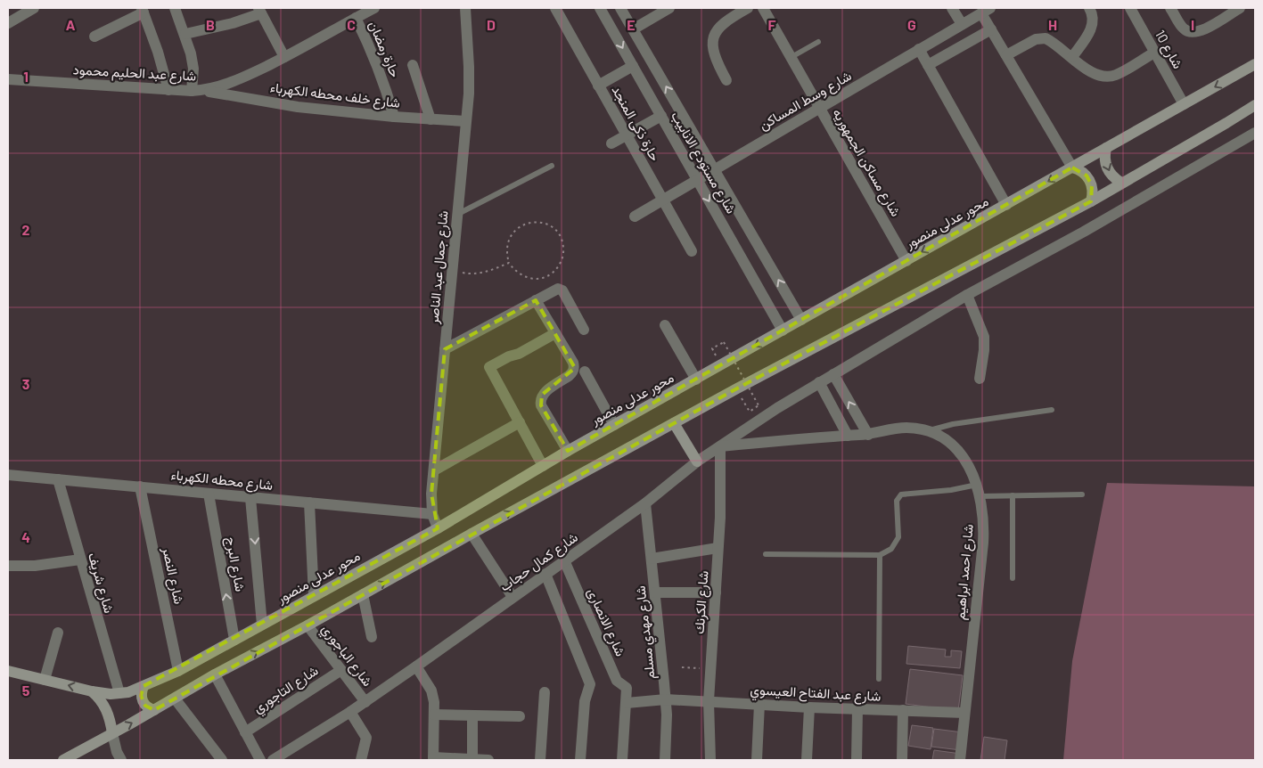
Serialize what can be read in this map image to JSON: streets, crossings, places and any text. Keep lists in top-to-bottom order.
{
  "streets": {
    "main road": ["محور عدلى منصور"],
    "street": [
      "حارة رمضان",
      "شارع 10",
      "شارع عبد الحليم محمود",
      "شارع خلف محطه الكهرباء",
      "شارع وسط المساكن",
      "حارة ذكى المنجد",
      "شارع مستودع الانابيب",
      "شارع مساكن الجمهوريه",
      "شارع جمال عبد الناصر",
      "شارع محطه الكهرباء",
      "شارع كمال حجاب",
      "شارع البرج",
      "شارع احمد ابراهيم",
      "شارع النصر",
      "شارع شريف",
      "شارع الكرنك",
      "شارع الانصارى",
      "شارع مهدي مسلم",
      "شارع الباجوري",
      "شارع التاجوري",
      "شارع عبد الفتاح العيسوي"
    ]
  },
  "crossings": [
    ["حارة رمضان", "شارع عبد الحليم محمود"],
    ["حارة رمضان", "شارع خلف محطه الكهرباء"],
    ["شارع 10", "محور عدلى منصور"],
    ["شارع عبد الحليم محمود", "شارع خلف محطه الكهرباء"],
    ["شارع خلف محطه الكهرباء", "شارع جمال عبد الناصر"],
    ["شارع وسط المساكن", "حارة ذكى المنجد"],
    ["شارع وسط المساكن", "شارع مستودع الانابيب"],
    ["شارع وسط المساكن", "شارع مساكن الجمهوريه"],
    ["شارع مستودع الانابيب", "محور عدلى منصور"],
    ["شارع مساكن الجمهوريه", "محور عدلى منصور"],
    ["محور عدلى منصور", "شارع جمال عبد الناصر"],
    ["محور عدلى منصور", "شارع البرج"],
    ["محور عدلى منصور", "شارع النصر"],
    ["محور عدلى منصور", "شارع شريف"],
    ["شارع جمال عبد الناصر", "شارع محطه الكهرباء"],
    ["شارع محطه الكهرباء", "شارع البرج"],
    ["شارع محطه الكهرباء", "شارع النصر"],
    ["شارع محطه الكهرباء", "شارع شريف"],
    ["شارع كمال حجاب", "شارع احمد ابراهيم"],
    ["شارع كمال حجاب", "شارع الكرنك"],
    ["شارع كمال حجاب", "شارع الانصارى"],
    ["شارع كمال حجاب", "شارع مهدي مسلم"],
    ["شارع كمال حجاب", "شارع الباجوري"],
    ["شارع احمد ابراهيم", "شارع الكرنك"],
    ["شارع احمد ابراهيم", "شارع عبد الفتاح العيسوي"],
    ["شارع الكرنك", "شارع عبد الفتاح العيسوي"],
    ["شارع الانصارى", "شارع عبد الفتاح العيسوي"],
    ["شارع مهدي مسلم", "شارع عبد الفتاح العيسوي"],
    ["شارع الباجوري", "شارع التاجوري"]
  ],
  "grid": {
    "columns": [
      "A",
      "B",
      "C",
      "D",
      "E",
      "F",
      "G",
      "H",
      "I"
    ],
    "rows": [
      "1",
      "2",
      "3",
      "4",
      "5"
    ]
  }
}
